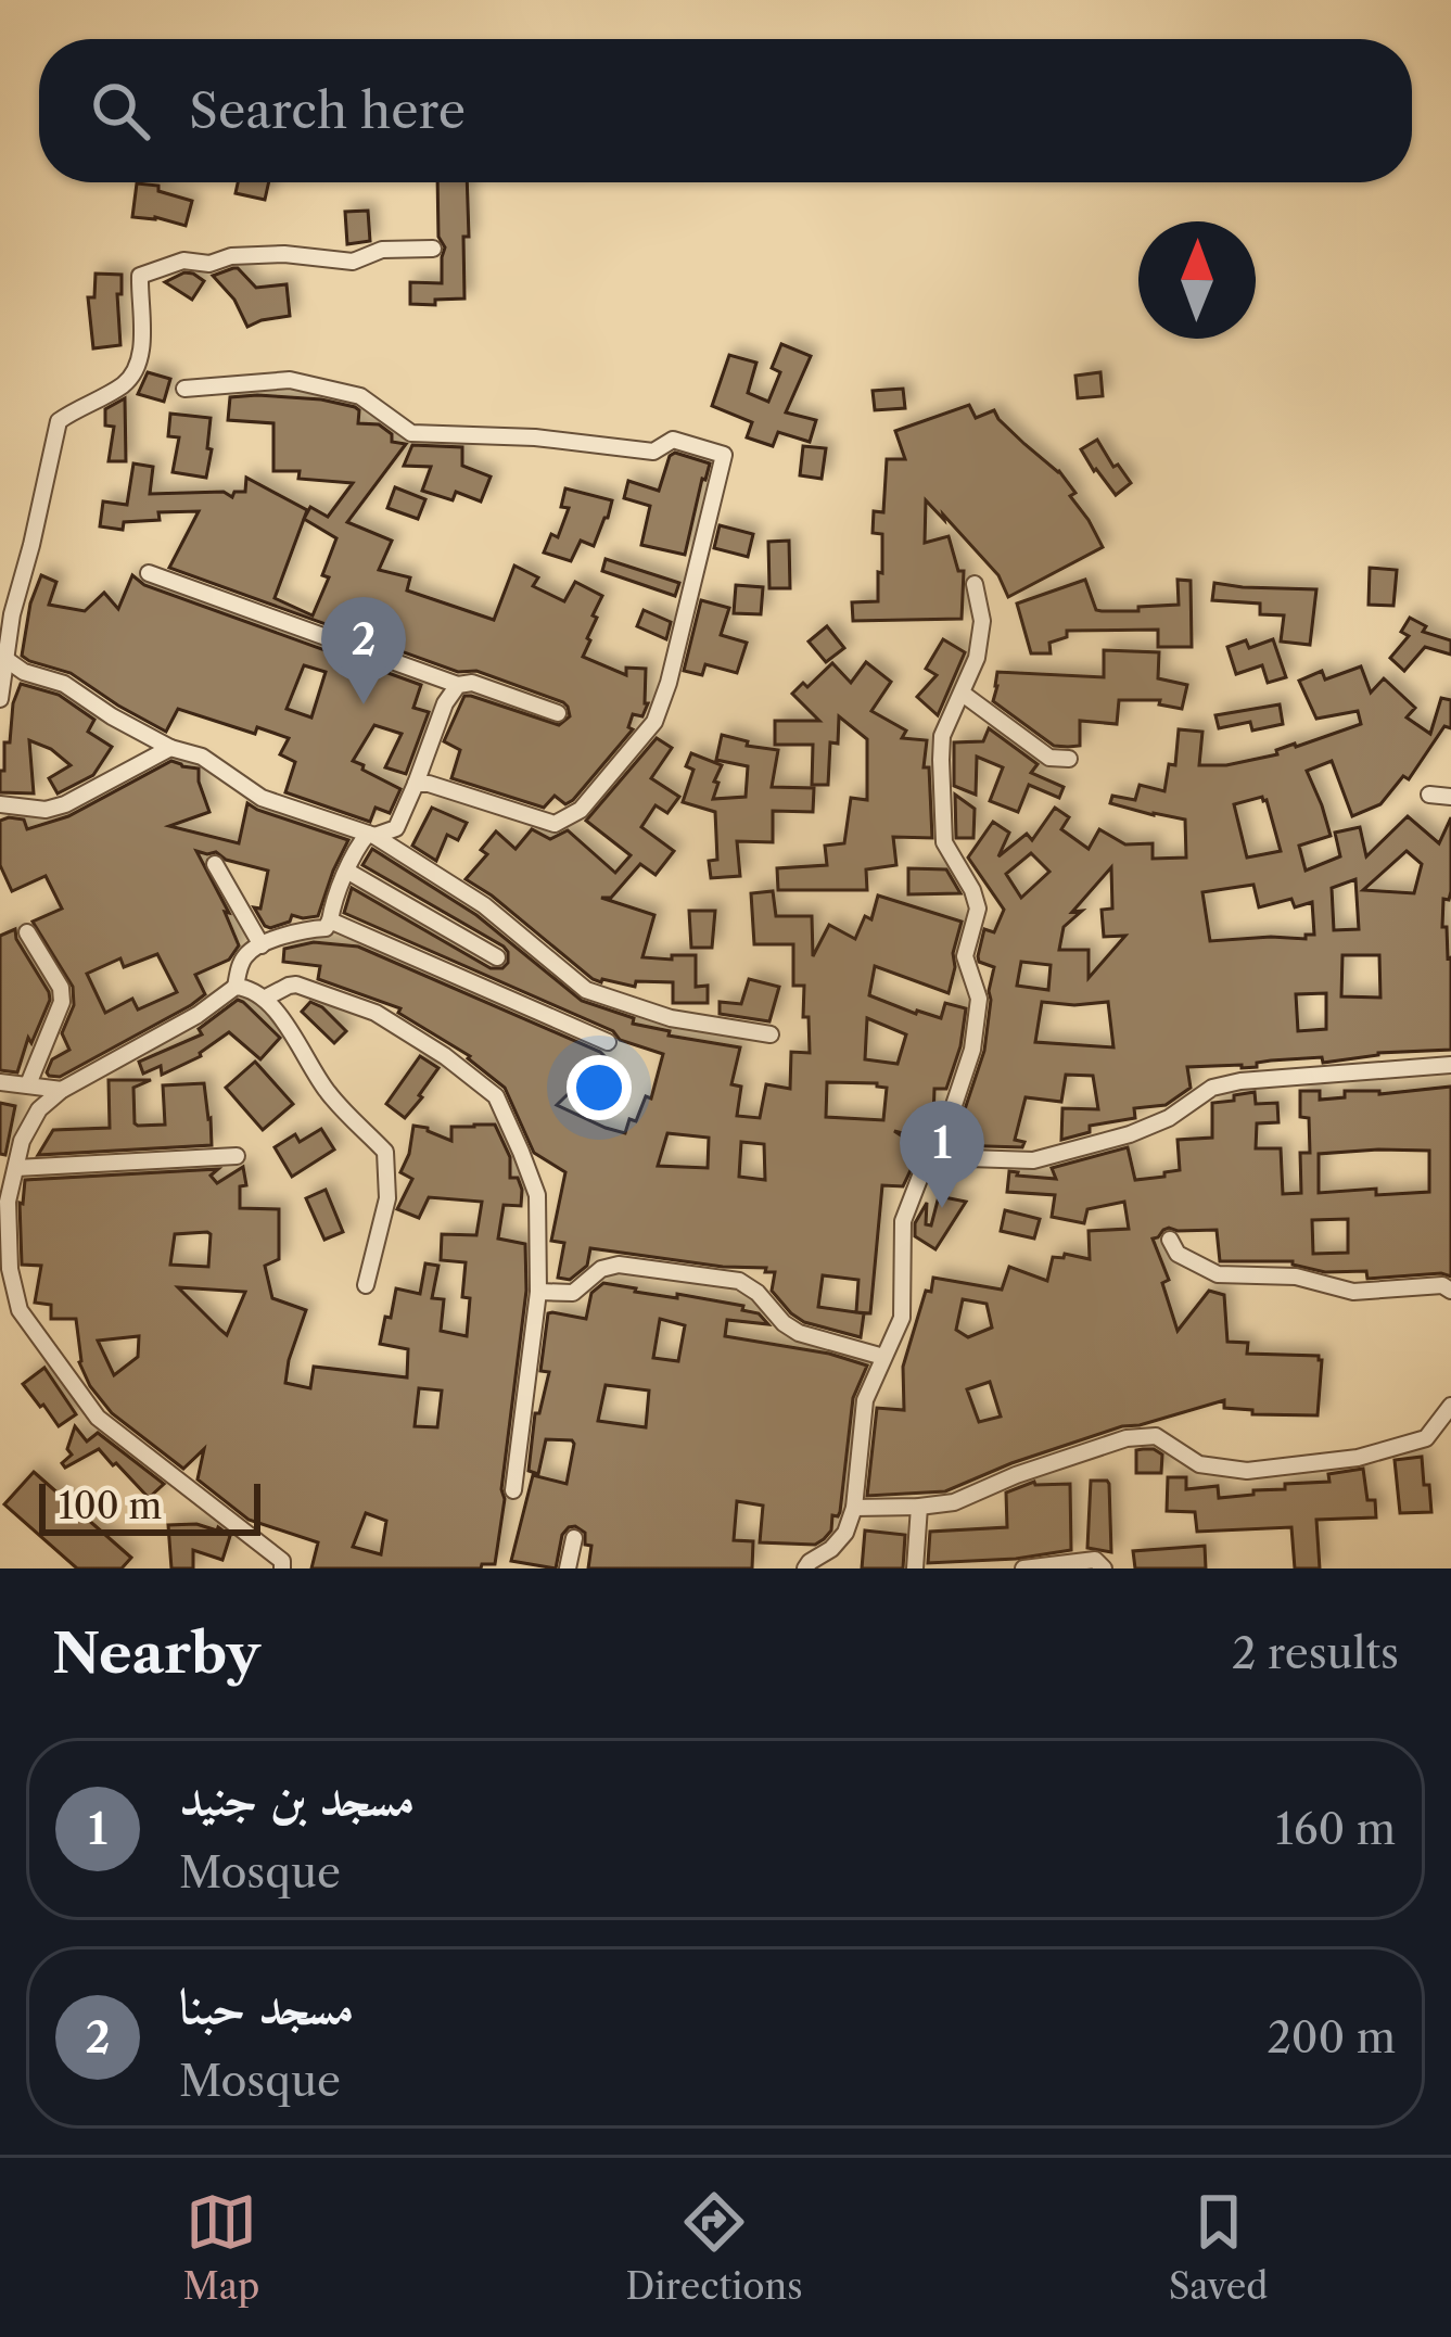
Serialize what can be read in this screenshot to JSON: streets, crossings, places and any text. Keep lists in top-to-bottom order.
{
  "scale_bar": "100 m",
  "north": "top",
  "page": {
    "search": "Search here",
    "pins": ["2", "1"],
    "scale": "100 m",
    "heading": ["Nearby", "2 results"],
    "list": [
      {
        "mark": "1",
        "name": "مسجد بن جنيد",
        "note": "Mosque",
        "value": "160 m"
      },
      {
        "mark": "2",
        "name": "مسجد حبنا",
        "note": "Mosque",
        "value": "200 m"
      }
    ],
    "nav": ["Map", "Directions", "Saved"]
  }
}
